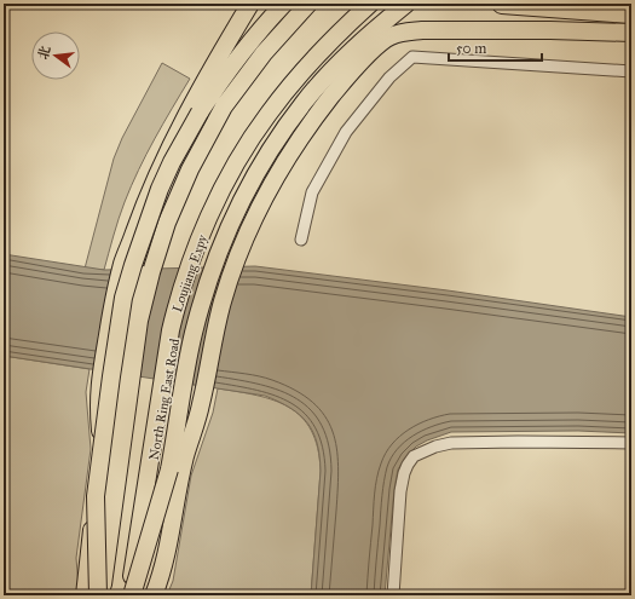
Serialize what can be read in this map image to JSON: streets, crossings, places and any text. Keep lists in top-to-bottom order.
{
  "streets": {
    "main road": ["Loujiang Expy", "North Ring East Road"]
  },
  "crossings": [
    ["Loujiang Expy", "North Ring East Road"]
  ],
  "scale_bar": "50 m",
  "north": "left"
}
